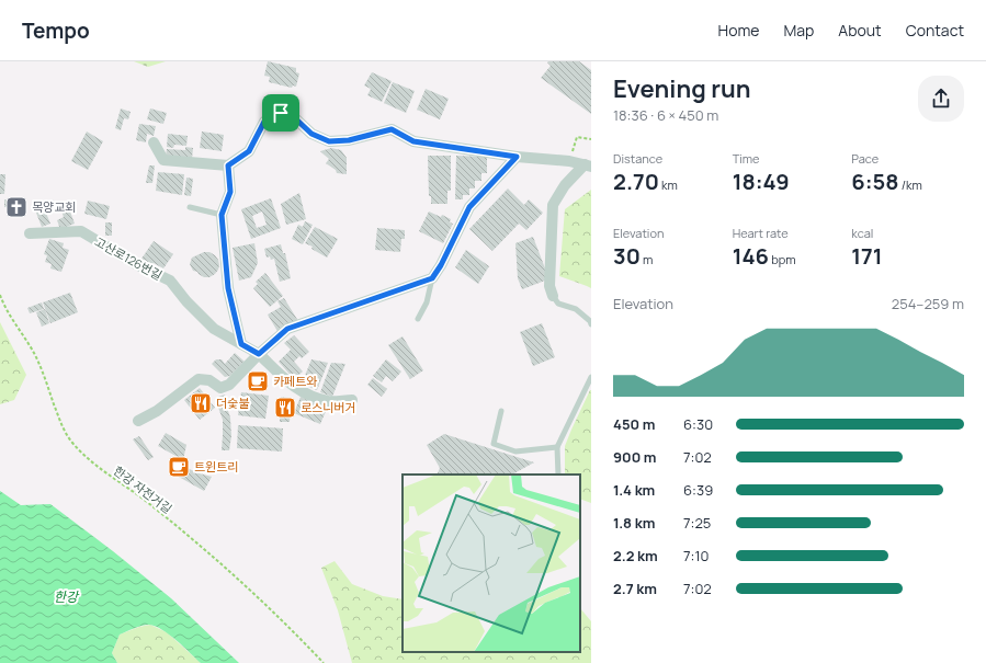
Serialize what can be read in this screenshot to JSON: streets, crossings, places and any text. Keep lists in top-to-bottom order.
{
  "streets": {
    "street": ["고산로126번길"],
    "path": ["한강 자전거길"]
  },
  "water": ["한강"],
  "places": {
    "church": ["목양교회"],
    "cafe": ["카페트와", "트윈트리"],
    "restaurant": ["더숯불", "로스니버거"]
  },
  "page": {
    "header": "Tempo",
    "nav": [
      "Home",
      "Map",
      "About",
      "Contact"
    ],
    "heading": ["Evening run", "18:36 · 6 × 450 m"],
    "stats": [
      ["Distance", "2.70 km"],
      ["Time", "18:49"],
      ["Pace", "6:58 /km"],
      ["Elevation", "30 m"],
      ["Heart rate", "146 bpm"],
      ["kcal", "171"]
    ],
    "chart": ["Elevation", "254–259 m"],
    "list": [
      {
        "name": "450 m",
        "note": "6:30"
      },
      {
        "name": "900 m",
        "note": "7:02"
      },
      {
        "name": "1.4 km",
        "note": "6:39"
      },
      {
        "name": "1.8 km",
        "note": "7:25"
      },
      {
        "name": "2.2 km",
        "note": "7:10"
      },
      {
        "name": "2.7 km",
        "note": "7:02"
      }
    ]
  }
}
